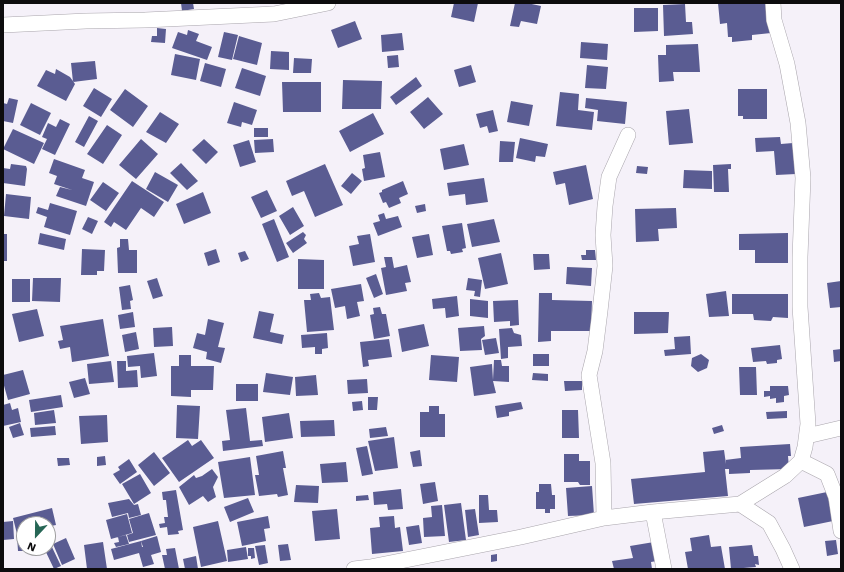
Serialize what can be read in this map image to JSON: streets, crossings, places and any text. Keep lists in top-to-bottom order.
{
  "north": "bottom"
}
